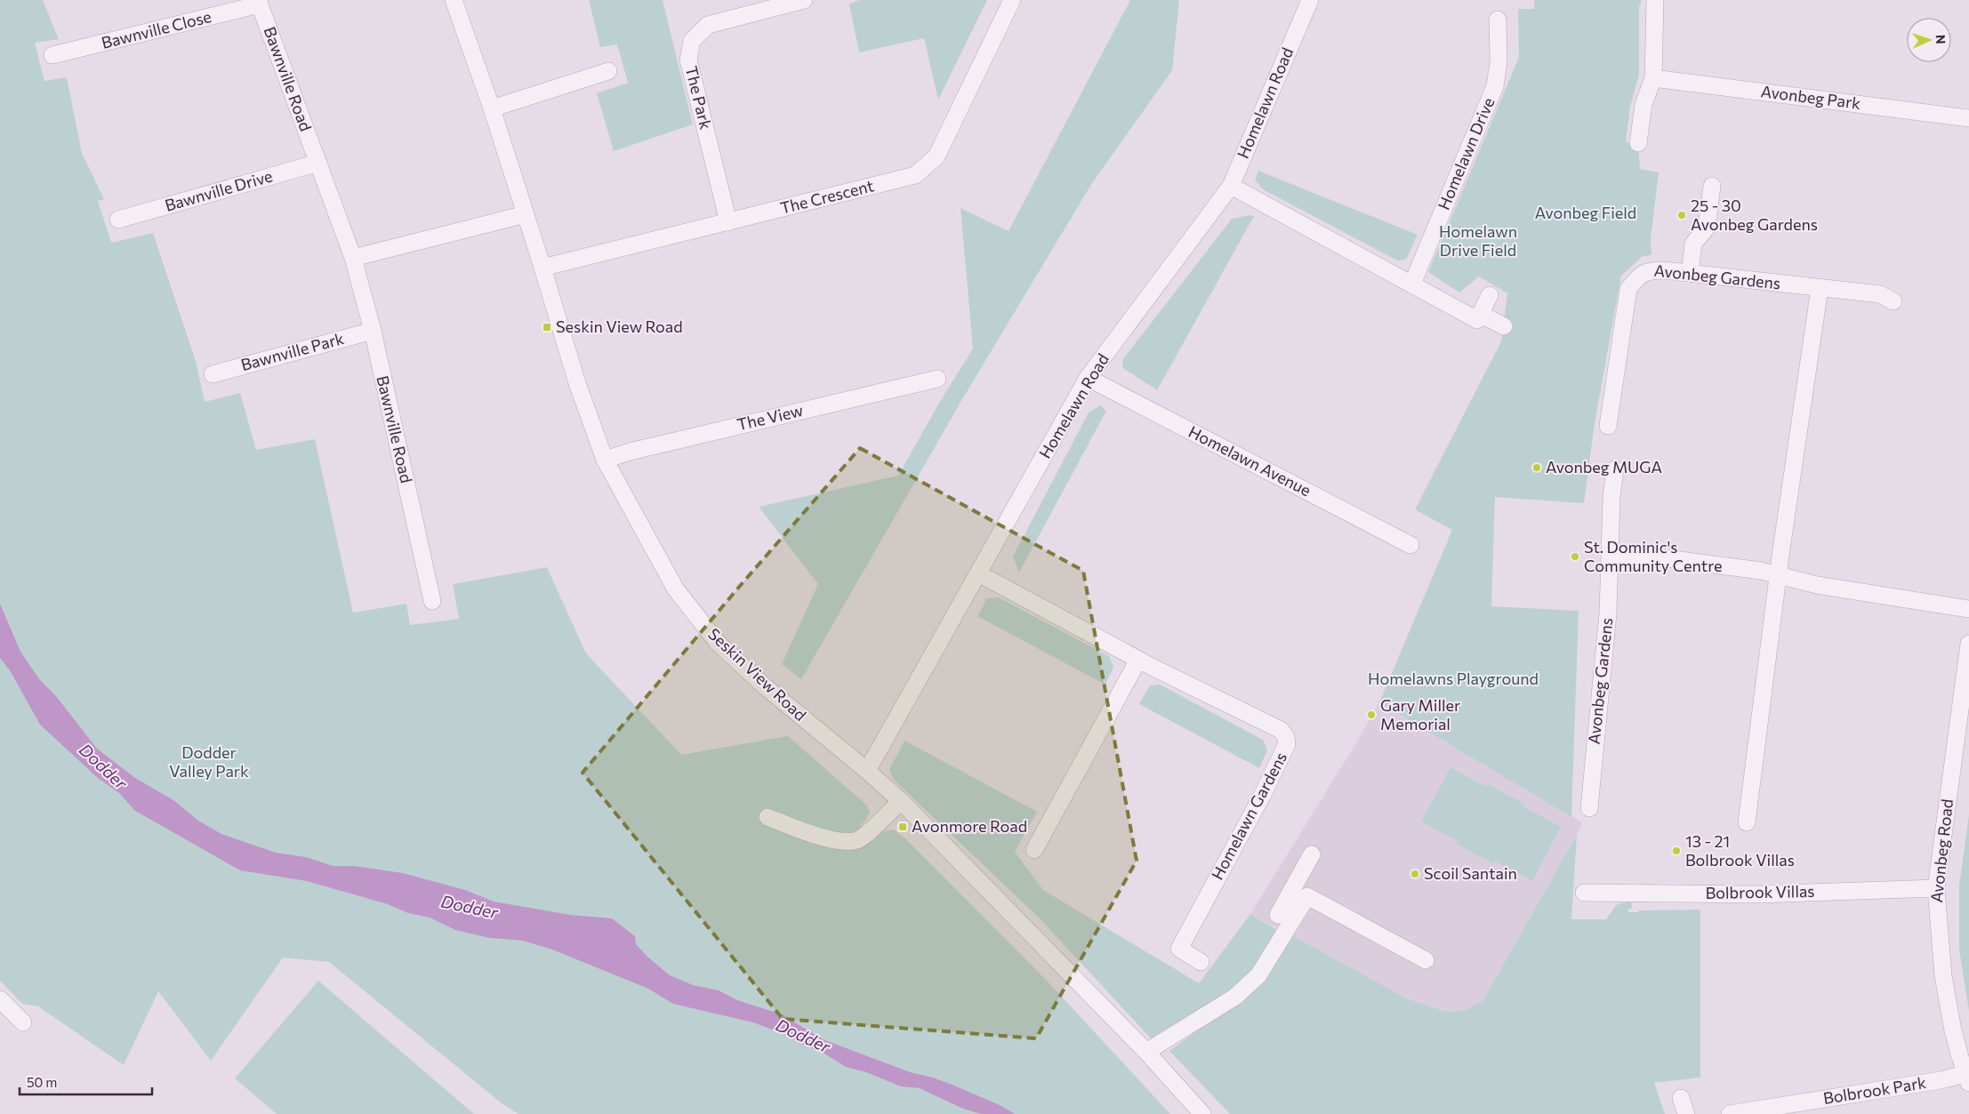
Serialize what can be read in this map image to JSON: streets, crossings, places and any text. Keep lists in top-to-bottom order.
{
  "streets": {
    "street": [
      "Bawnville Close",
      "Bawnville Road",
      "The Park",
      "Avonbeg Park",
      "Homelawn Road",
      "Homelawn Drive",
      "Bawnville Drive",
      "The Crescent",
      "Avonbeg Gardens",
      "Bawnville Park",
      "The View",
      "Homelawn Avenue",
      "Seskin View Road",
      "Homelawn Gardens",
      "Avonbeg Road",
      "Bolbrook Villas",
      "Bolbrook Park"
    ]
  },
  "crossings": [
    ["Bawnville Close", "Bawnville Road"],
    ["Bawnville Road", "Bawnville Drive"],
    ["Bawnville Road", "Bawnville Park"],
    ["The Park", "The Crescent"],
    ["Homelawn Road", "Homelawn Avenue"],
    ["Homelawn Road", "Seskin View Road"],
    ["Homelawn Road", "Homelawn Gardens"],
    ["The Crescent", "Seskin View Road"],
    ["The View", "Seskin View Road"],
    ["Avonbeg Road", "Bolbrook Villas"],
    ["Avonbeg Road", "Bolbrook Park"]
  ],
  "water": ["Dodder"],
  "parks": [
    "Avonbeg Field",
    "Homelawn Drive Field",
    "Homelawns Playground",
    "Dodder Valley Park"
  ],
  "places": {
    "other": [
      "25 - 30 Avonbeg Gardens",
      "Avonbeg MUGA",
      "St. Dominic's Community Centre",
      "Gary Miller Memorial",
      "13 - 21 Bolbrook Villas",
      "Scoil Santain"
    ],
    "transit": ["Seskin View Road", "Avonmore Road"]
  },
  "scale_bar": "50 m",
  "north": "right"
}
